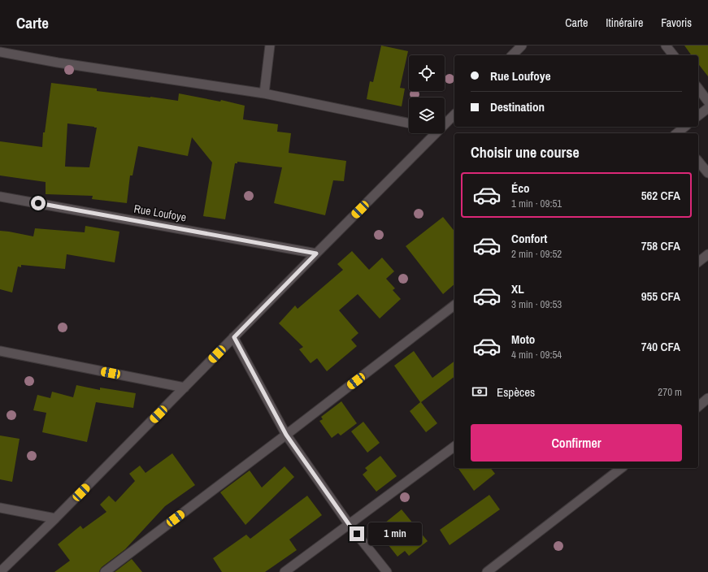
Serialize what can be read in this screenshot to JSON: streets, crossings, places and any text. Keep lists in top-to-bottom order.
{
  "streets": {
    "street": ["Rue Loufoye"]
  },
  "page": {
    "header": "Carte",
    "nav": ["Carte", "Itinéraire", "Favoris"],
    "banner": ["Rue Loufoye", "Destination"],
    "heading": "Choisir une course",
    "list": [
      {
        "name": "Éco",
        "note": "1 min · 09:51",
        "value": "562 CFA"
      },
      {
        "name": "Confort",
        "note": "2 min · 09:52",
        "value": "758 CFA"
      },
      {
        "name": "XL",
        "note": "3 min · 09:53",
        "value": "955 CFA"
      },
      {
        "name": "Moto",
        "note": "4 min · 09:54",
        "value": "740 CFA"
      }
    ],
    "pay": ["Espèces", "270 m"],
    "buttons": "Confirmer",
    "bubble": "1 min"
  }
}
